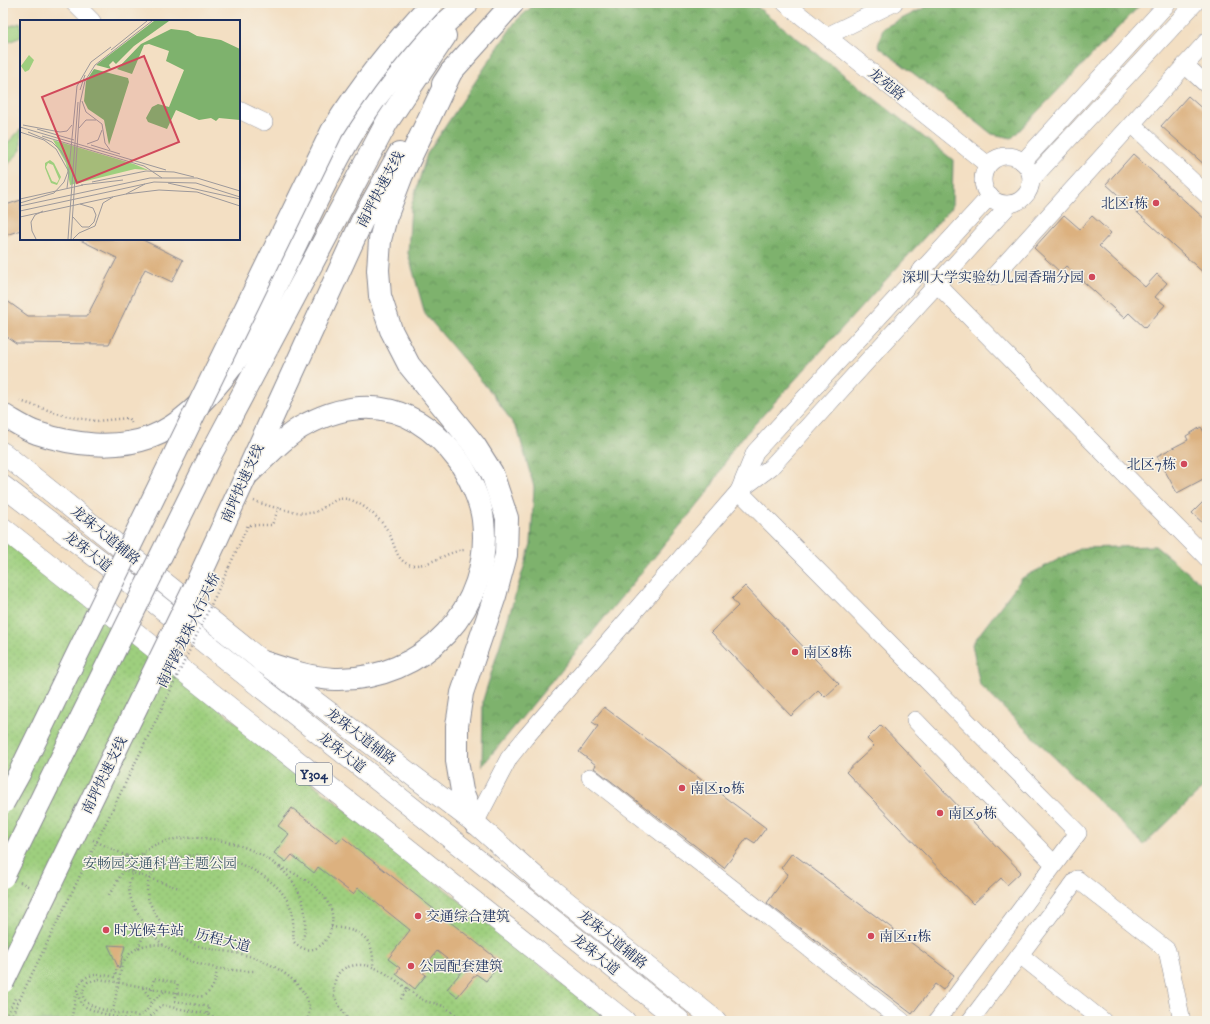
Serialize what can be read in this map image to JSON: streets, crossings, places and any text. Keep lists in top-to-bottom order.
{
  "streets": {
    "highway": ["南坪快速支线"],
    "main road": ["龙珠大道辅路", "龙珠大道", "Y304"],
    "street": ["龙苑路"],
    "path": ["南坪跨龙珠人行天桥", "历程大道"]
  },
  "parks": ["安畅园交通科普主题公园"],
  "places": [
    "北区1栋",
    "深圳大学实验幼儿园香瑞分园",
    "北区7栋",
    "南区8栋",
    "南区10栋",
    "南区9栋",
    "交通综合建筑",
    "时光候车站",
    "南区11栋",
    "公园配套建筑"
  ]
}
